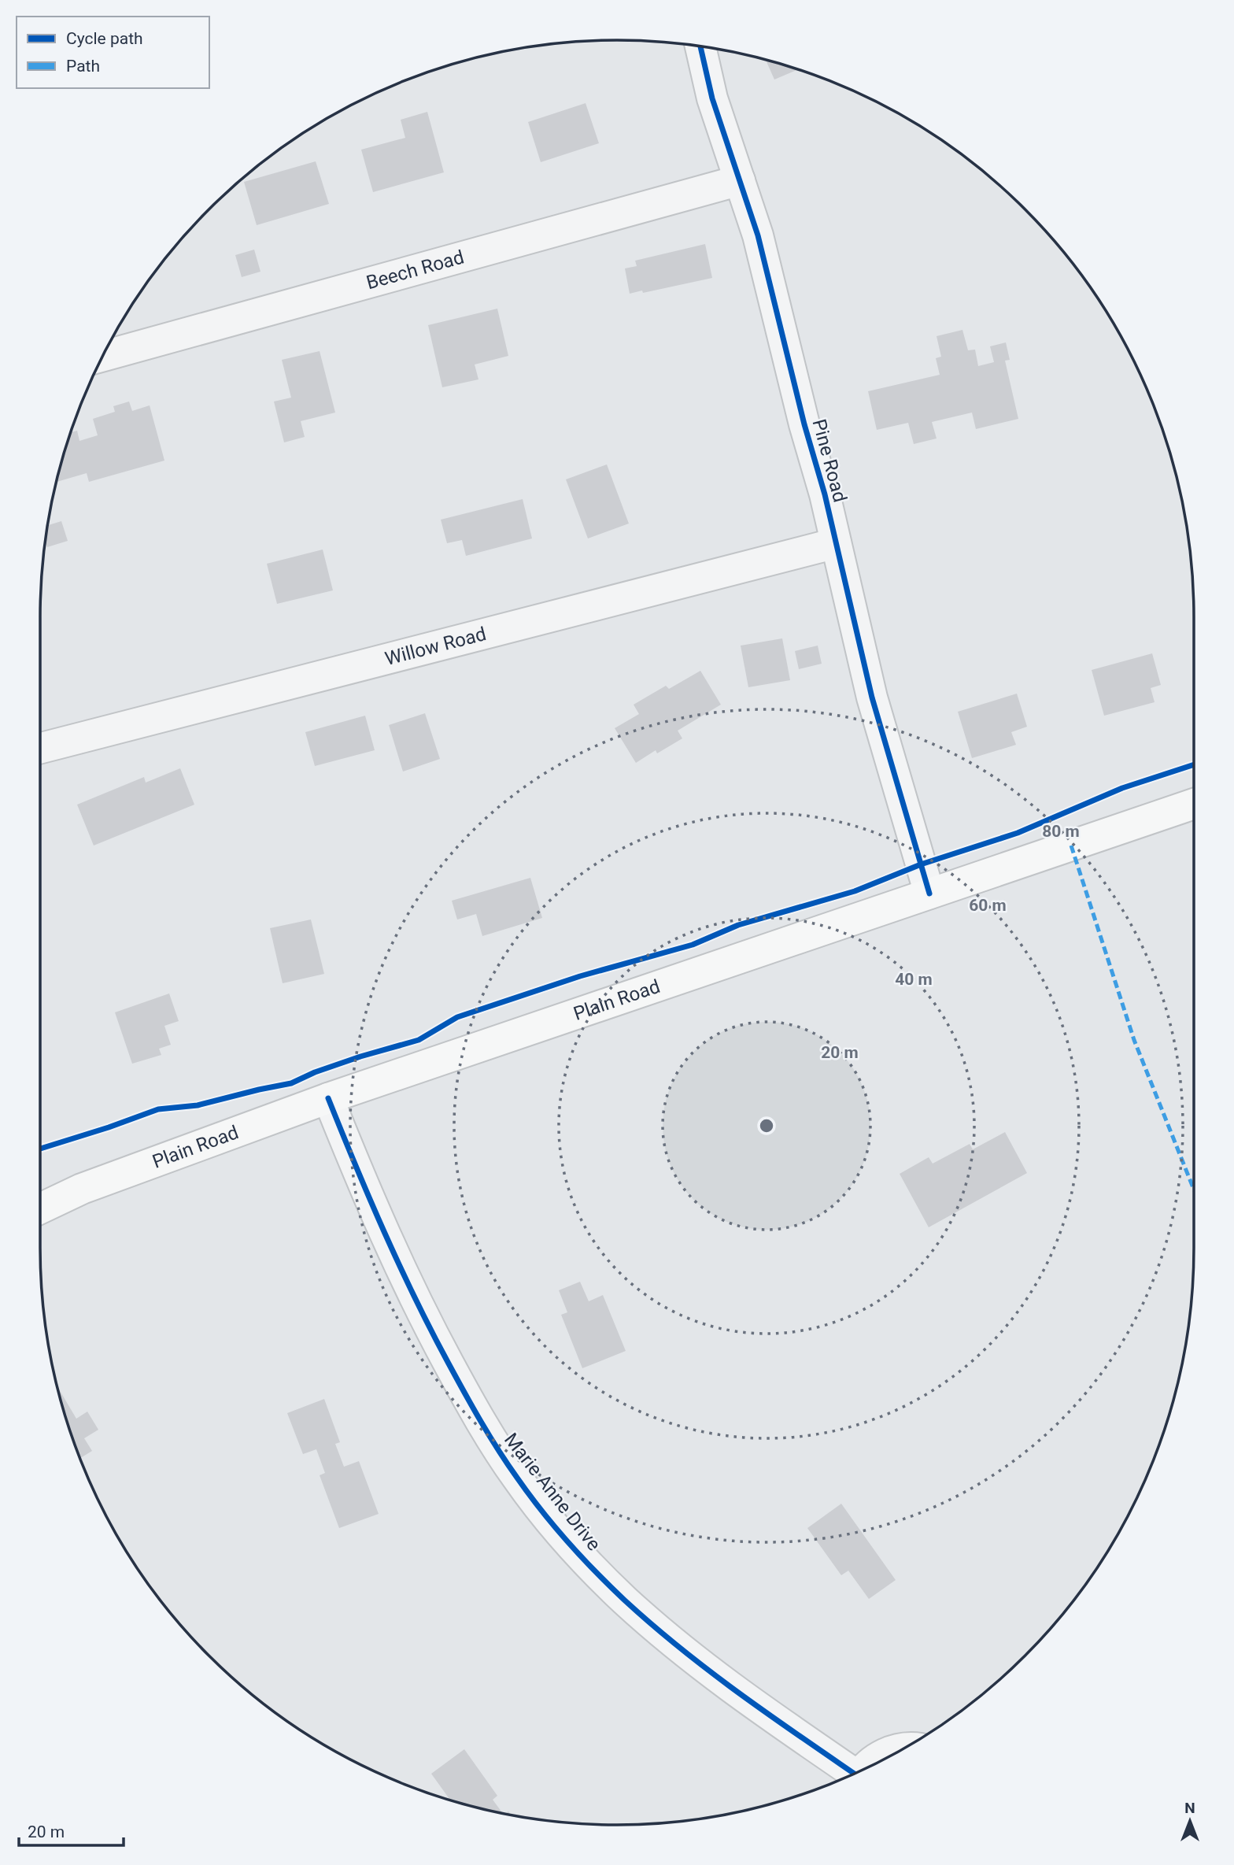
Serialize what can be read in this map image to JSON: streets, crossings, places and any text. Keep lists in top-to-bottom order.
{
  "streets": {
    "main road": ["Plain Road"],
    "street": [
      "Beech Road",
      "Pine Road",
      "Willow Road",
      "Marie Anne Drive"
    ]
  },
  "crossings": [
    ["Beech Road", "Pine Road"],
    ["Pine Road", "Willow Road"],
    ["Pine Road", "Plain Road"],
    ["Plain Road", "Marie Anne Drive"]
  ],
  "legend": ["Cycle path", "Path"],
  "scale_bar": "20 m",
  "north": "top",
  "rings": [
    "80 m",
    "60 m",
    "40 m",
    "20 m"
  ]
}
